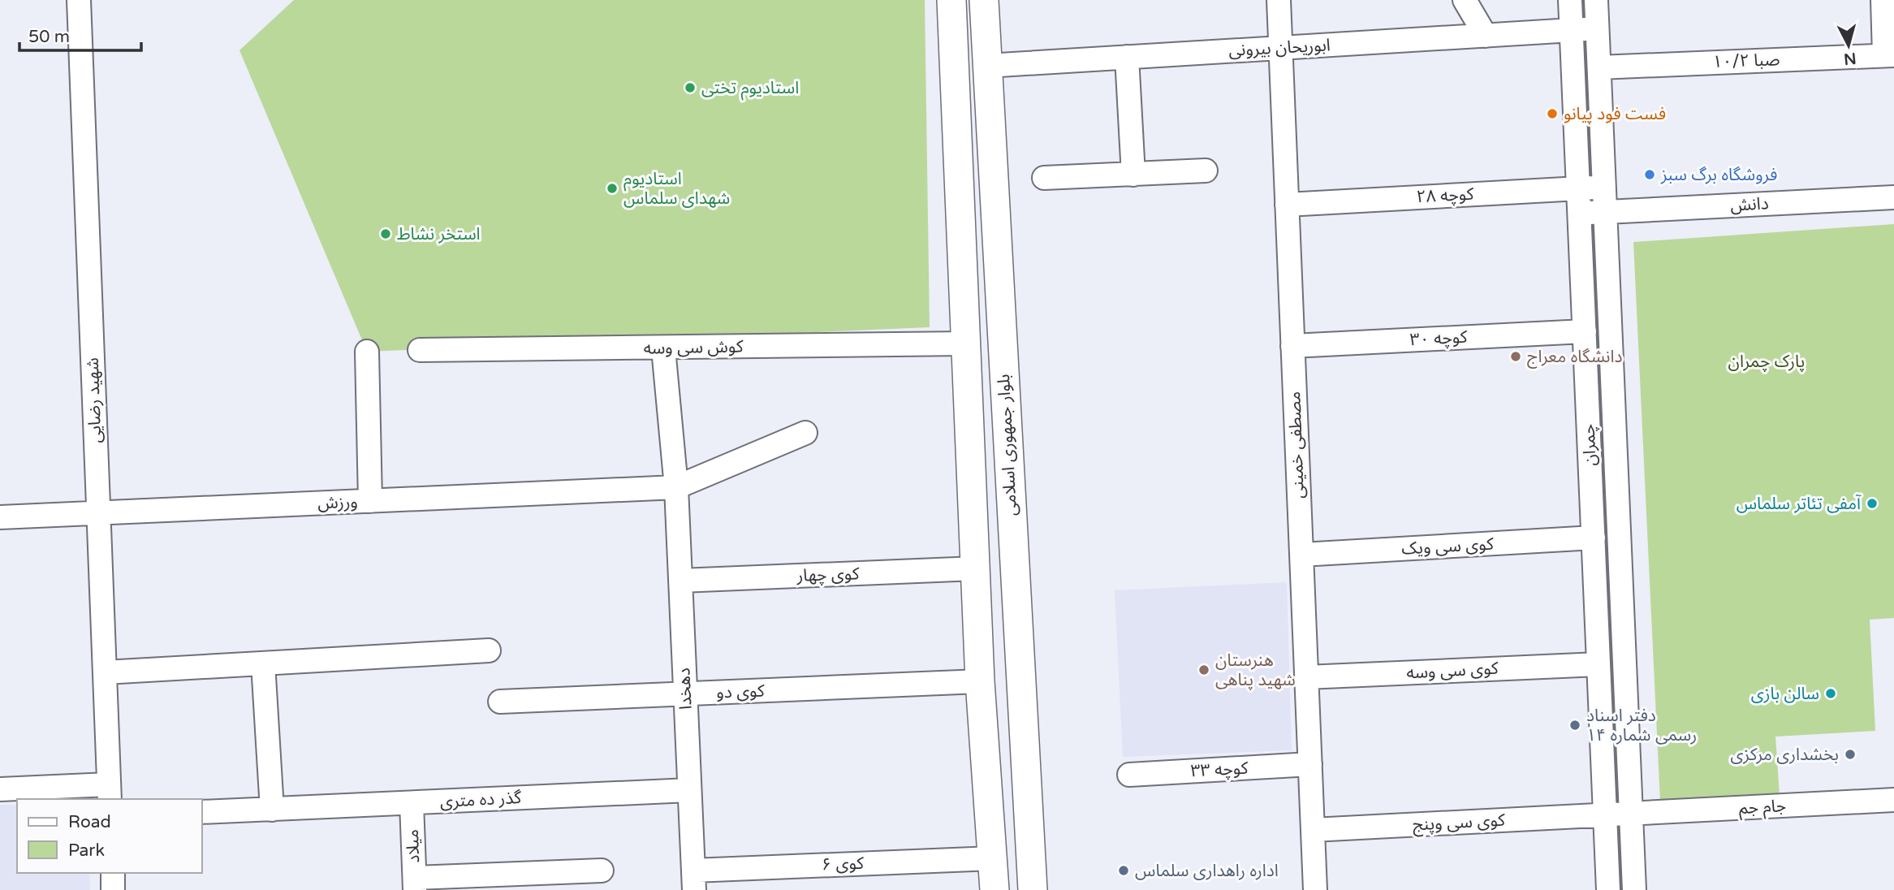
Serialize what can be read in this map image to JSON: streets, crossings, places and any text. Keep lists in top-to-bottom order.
{
  "streets": {
    "main road": ["بلوار جمهوری اسلامی"],
    "street": [
      "ابوریحان بیرونی",
      "صبا ۱۰/۲",
      "کوچه ۲۸",
      "دانش",
      "کوچه ۳۰",
      "کوش سی وسه",
      "شهید رضایی",
      "مصطفی خمینی",
      "چمران",
      "ورزش",
      "کوی سی ویک",
      "کوی چهار",
      "کوی سی وسه",
      "دهخدا",
      "کوی دو",
      "کوچه ۳۳",
      "گذر ده متری",
      "جام جم",
      "کوی سی وپنج",
      "میلاد",
      "کوی ۶"
    ]
  },
  "crossings": [
    ["ابوریحان بیرونی", "بلوار جمهوری اسلامی"],
    ["ابوریحان بیرونی", "مصطفی خمینی"],
    ["ابوریحان بیرونی", "چمران"],
    ["صبا ۱۰/۲", "چمران"],
    ["کوچه ۲۸", "مصطفی خمینی"],
    ["کوچه ۲۸", "چمران"],
    ["دانش", "چمران"],
    ["کوچه ۳۰", "مصطفی خمینی"],
    ["کوچه ۳۰", "چمران"],
    ["شهید رضایی", "ورزش"],
    ["مصطفی خمینی", "کوی سی ویک"],
    ["مصطفی خمینی", "کوی سی وسه"],
    ["مصطفی خمینی", "کوچه ۳۳"],
    ["مصطفی خمینی", "کوی سی وپنج"],
    ["چمران", "کوی سی ویک"],
    ["چمران", "کوی سی وسه"],
    ["چمران", "جام جم"],
    ["چمران", "کوی سی وپنج"],
    ["ورزش", "دهخدا"],
    ["کوی چهار", "دهخدا"],
    ["دهخدا", "کوی دو"],
    ["دهخدا", "گذر ده متری"],
    ["دهخدا", "کوی ۶"],
    ["گذر ده متری", "میلاد"],
    ["جام جم", "کوی سی وپنج"]
  ],
  "parks": ["پارک چمران"],
  "places": [
    "استادیوم تختی",
    "فست فود پیانو",
    "فروشگاه برگ سبز",
    "استادیوم شهدای سلماس",
    "استخر نشاط",
    "دانشگاه معراج",
    "آمفی تئاتر سلماس",
    "هنرستان شهید پناهی",
    "سالن بازی",
    "دفتر اسناد رسمی شماره ۱۴",
    "بخشداری مرکزی",
    "اداره راهداری سلماس"
  ],
  "legend": ["Road", "Park"],
  "scale_bar": "50 m",
  "north": "bottom"
}
